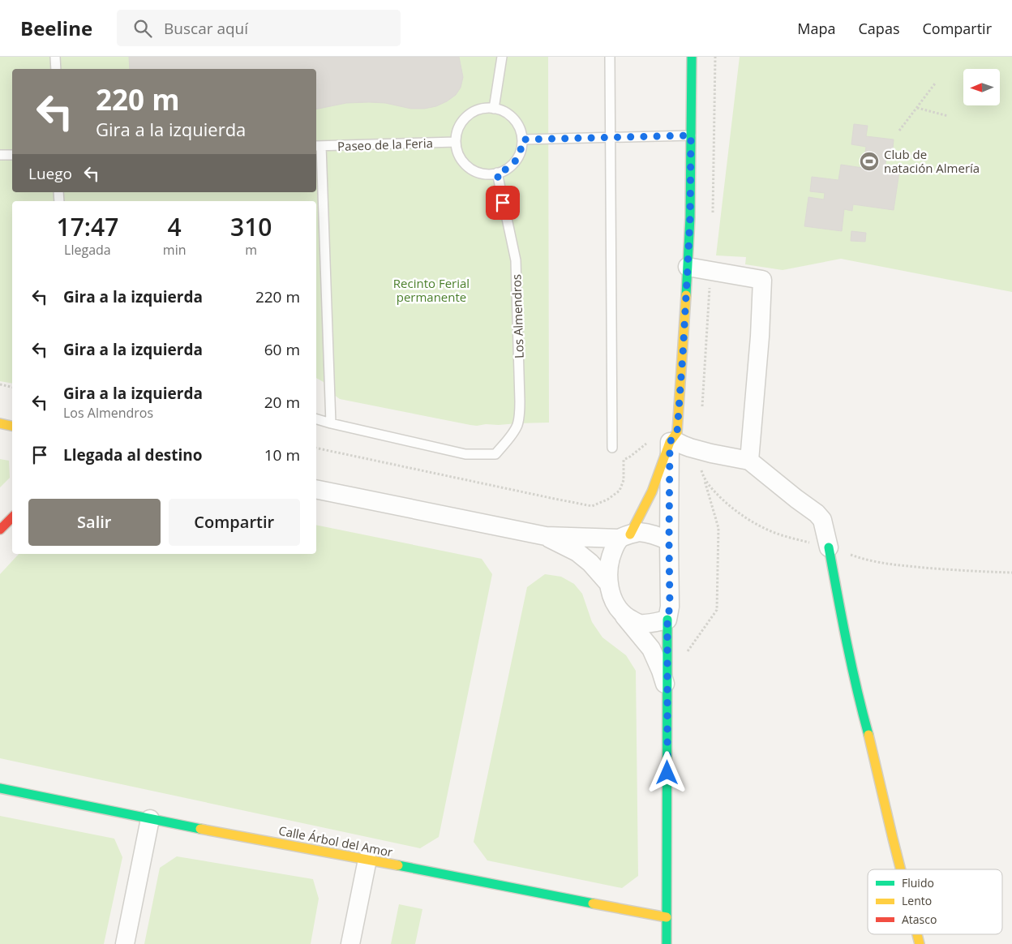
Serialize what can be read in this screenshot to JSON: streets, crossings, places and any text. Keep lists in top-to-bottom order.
{
  "streets": {
    "street": ["Calle Árbol del Amor"],
    "lane": ["Paseo de la Feria", "Los Almendros"]
  },
  "crossings": [
    ["Paseo de la Feria", "Los Almendros"]
  ],
  "parks": ["Recinto Ferial permanente"],
  "places": {
    "sports": ["Club de natación Almería"]
  },
  "legend": ["Fluido", "Lento", "Atasco"],
  "north": "left",
  "page": {
    "header": "Beeline",
    "search": "Buscar aquí",
    "nav": ["Mapa", "Capas", "Compartir"],
    "turn": ["220 m", "Gira a la izquierda"],
    "then": "Luego",
    "eta": [
      "17:47",
      "Llegada",
      "4",
      "min",
      "310",
      "m"
    ],
    "list": [
      {
        "name": "Gira a la izquierda",
        "value": "220 m"
      },
      {
        "name": "Gira a la izquierda",
        "value": "60 m"
      },
      {
        "name": "Gira a la izquierda",
        "note": "Los Almendros",
        "value": "20 m"
      },
      {
        "name": "Llegada al destino",
        "value": "10 m"
      }
    ],
    "buttons": ["Salir", "Compartir"]
  }
}
